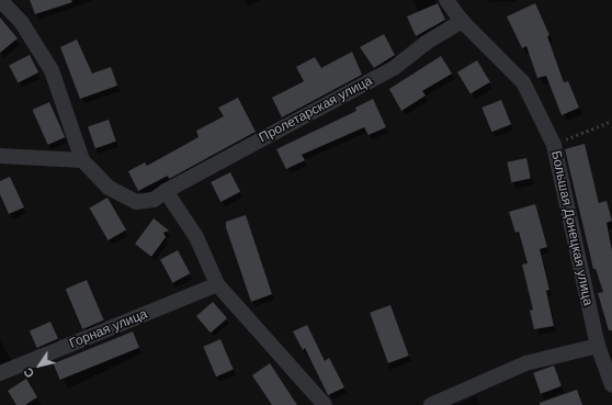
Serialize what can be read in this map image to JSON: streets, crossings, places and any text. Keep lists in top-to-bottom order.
{
  "streets": {
    "street": ["Пролетарская улица", "Большая Донецкая улица", "Горная улица"]
  },
  "crossings": [
    ["Пролетарская улица", "Большая Донецкая улица"]
  ],
  "north": "bottom left"
}
